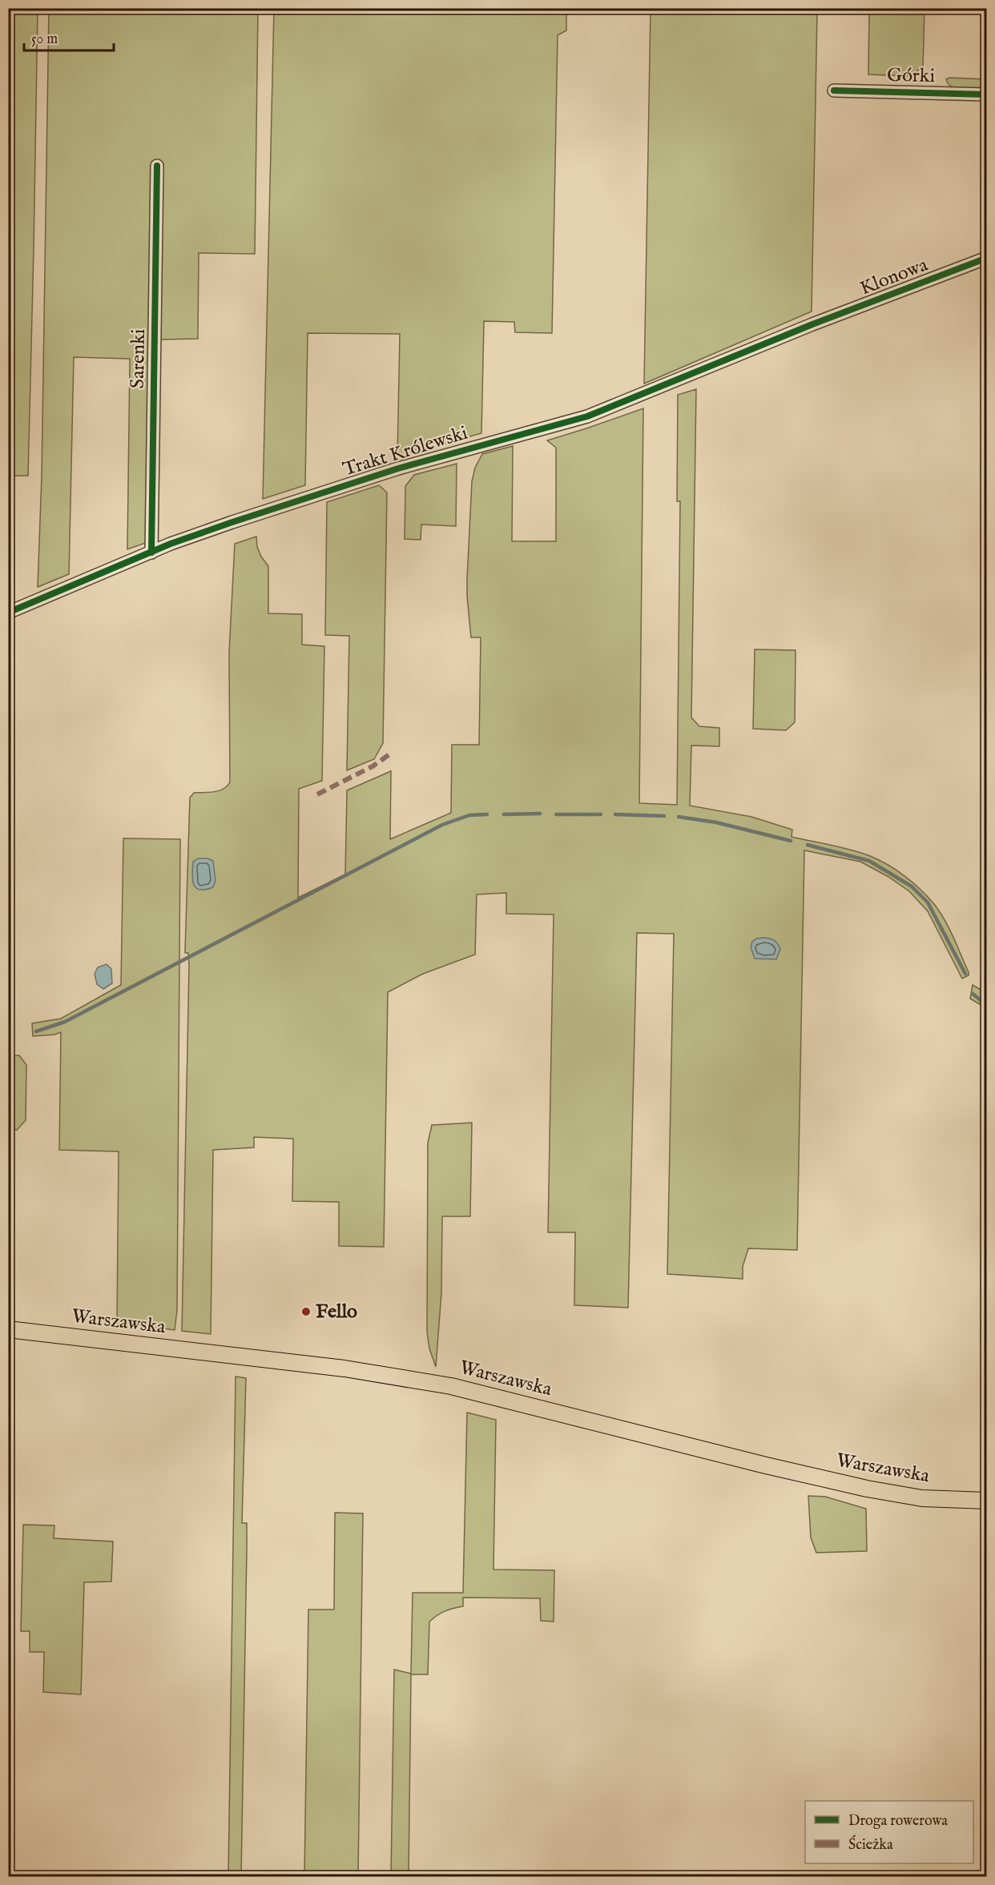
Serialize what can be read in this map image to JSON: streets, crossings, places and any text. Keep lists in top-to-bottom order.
{
  "streets": {
    "main road": ["Warszawska"],
    "street": [
      "Górki",
      "Klonowa",
      "Sarenki",
      "Trakt Królewski"
    ]
  },
  "crossings": [
    ["Klonowa", "Trakt Królewski"],
    ["Sarenki", "Trakt Królewski"]
  ],
  "places": ["Fello"],
  "legend": ["Droga rowerowa", "Ścieżka"],
  "scale_bar": "50 m"
}
